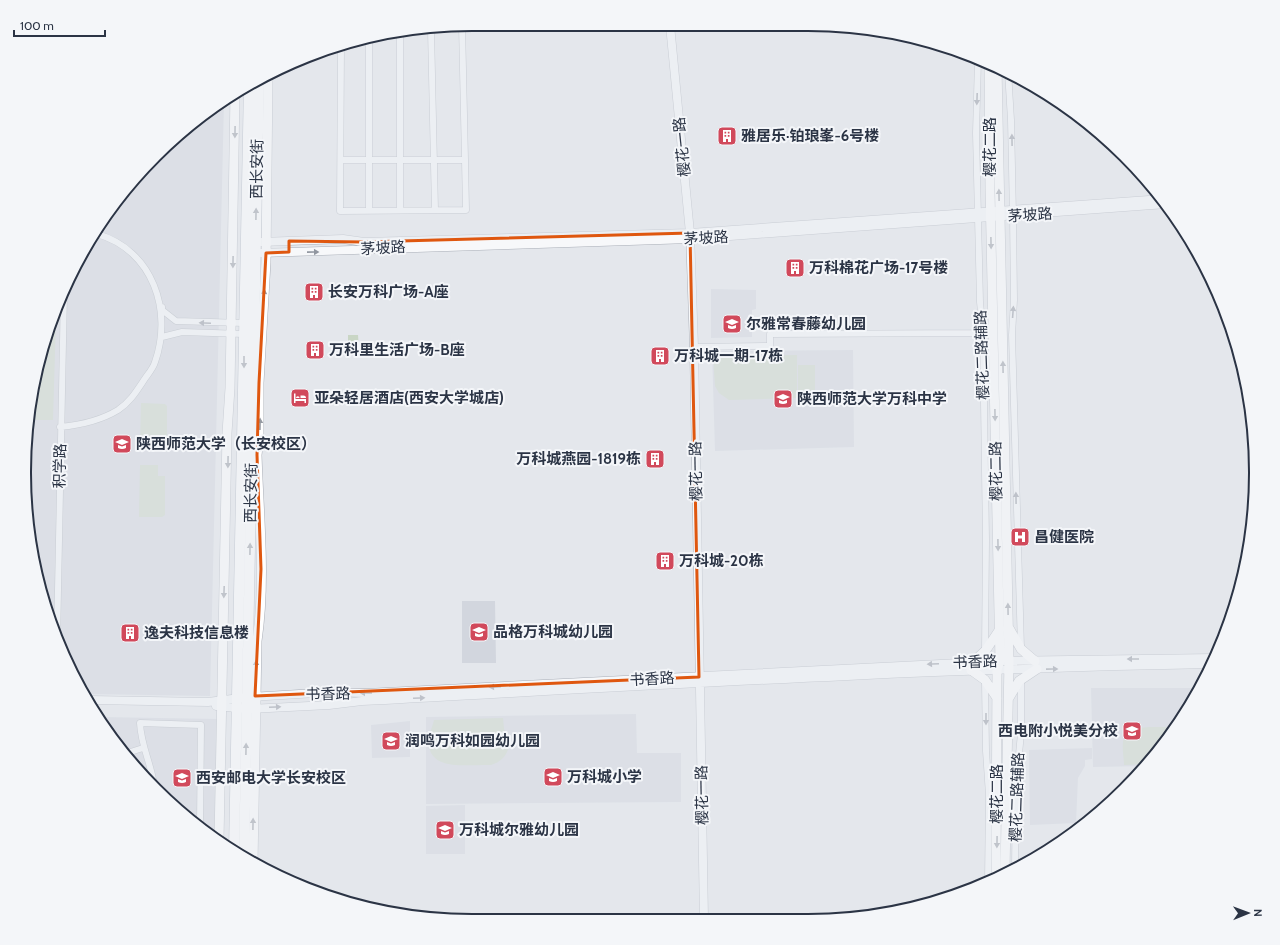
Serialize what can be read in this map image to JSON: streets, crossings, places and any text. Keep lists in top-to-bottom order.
{
  "streets": {
    "main road": ["樱花二路", "西长安街"],
    "street": [
      "樱花一路",
      "茅坡路",
      "樱花二路辅路",
      "积学路",
      "书香路"
    ]
  },
  "crossings": [
    ["樱花一路", "茅坡路"],
    ["樱花一路", "书香路"],
    ["樱花二路", "茅坡路"],
    ["樱花二路", "书香路"],
    ["西长安街", "茅坡路"],
    ["西长安街", "书香路"],
    ["茅坡路", "樱花二路辅路"]
  ],
  "places": {
    "building": [
      "雅居乐·铂琅峯-6号楼",
      "万科棉花广场-17号楼",
      "长安万科广场-A座",
      "万科里生活广场-B座",
      "万科城一期-17栋",
      "万科城燕园-1819栋",
      "万科城-20栋",
      "逸夫科技信息楼"
    ],
    "school or university": [
      "尔雅常春藤幼儿园",
      "陕西师范大学万科中学",
      "陕西师范大学（长安校区）",
      "品格万科城幼儿园",
      "西电附小悦美分校",
      "润鸣万科如园幼儿园",
      "万科城小学",
      "西安邮电大学长安校区",
      "万科城尔雅幼儿园"
    ],
    "hotel": ["亚朵轻居酒店(西安大学城店)"],
    "hospital": ["昌健医院"]
  },
  "scale_bar": "100 m",
  "north": "right"
}
